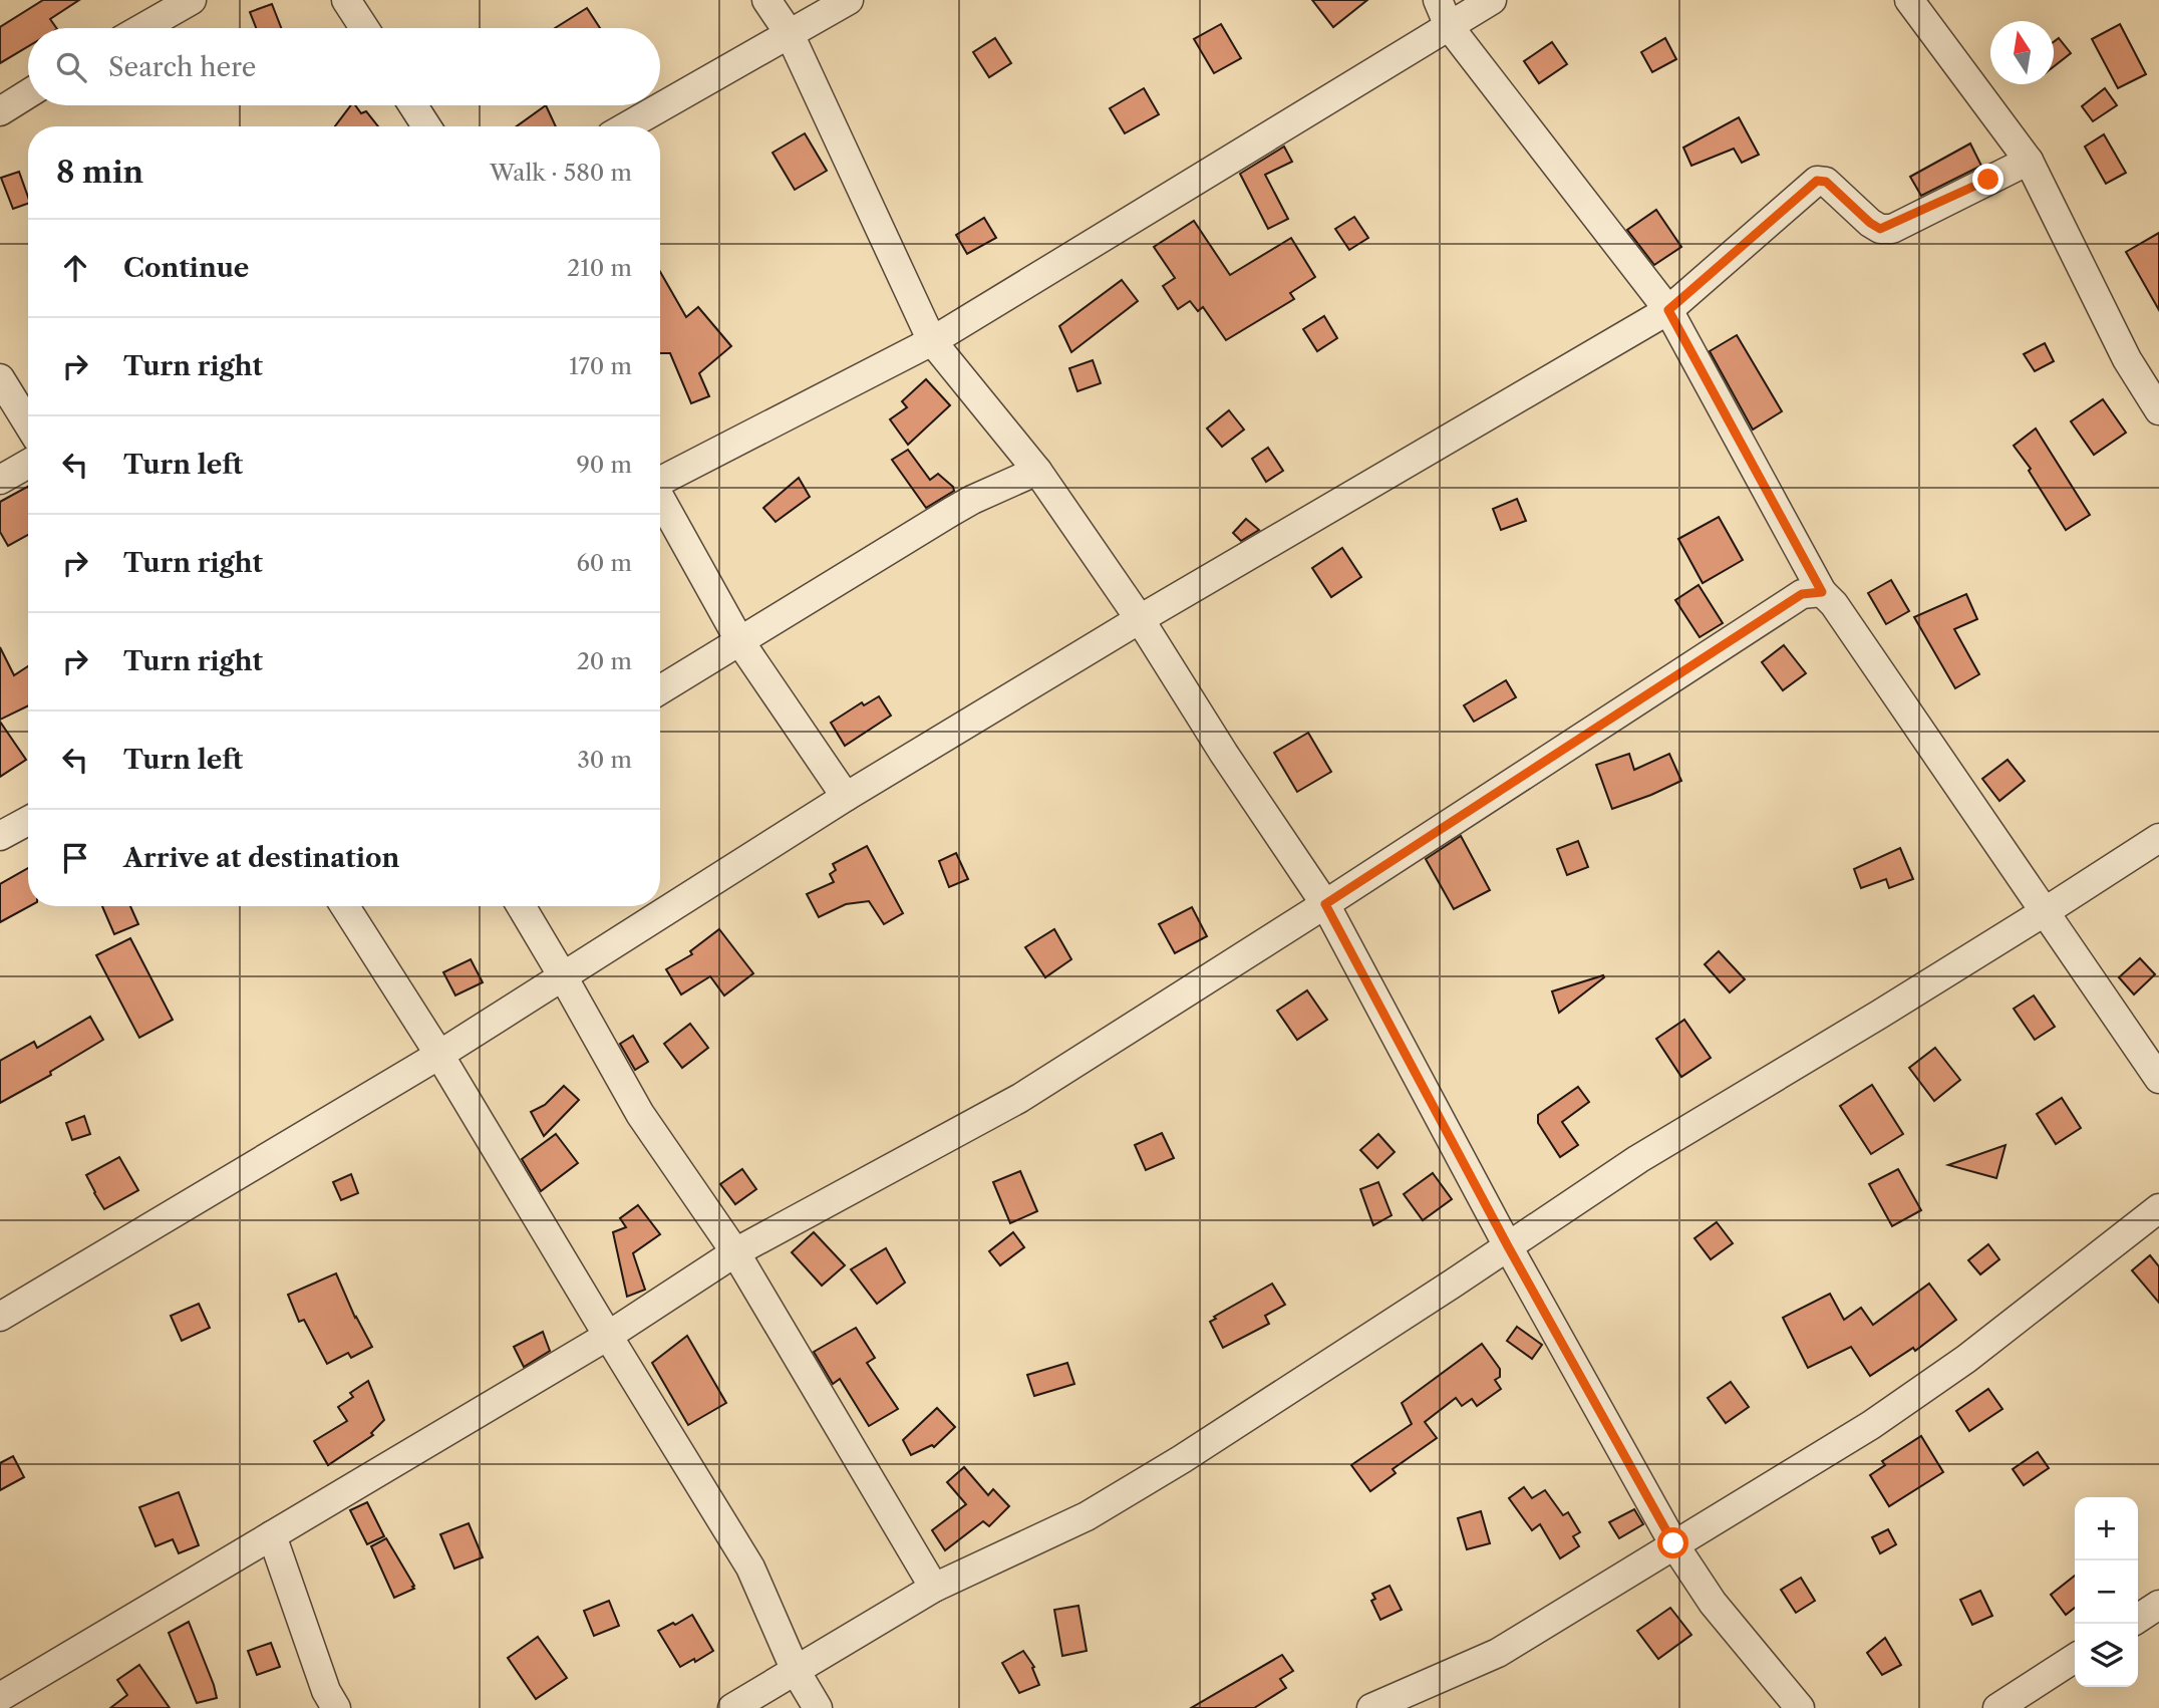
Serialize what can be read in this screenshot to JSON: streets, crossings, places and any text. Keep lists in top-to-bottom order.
{
  "north": "top",
  "page": {
    "search": "Search here",
    "heading": ["8 min", "Walk · 580 m"],
    "list": [
      ["Continue", "210 m"],
      ["Turn right", "170 m"],
      ["Turn left", "90 m"],
      ["Turn right", "60 m"],
      ["Turn right", "20 m"],
      ["Turn left", "30 m"],
      "Arrive at destination"
    ],
    "map_buttons": ["+", "−"]
  }
}
